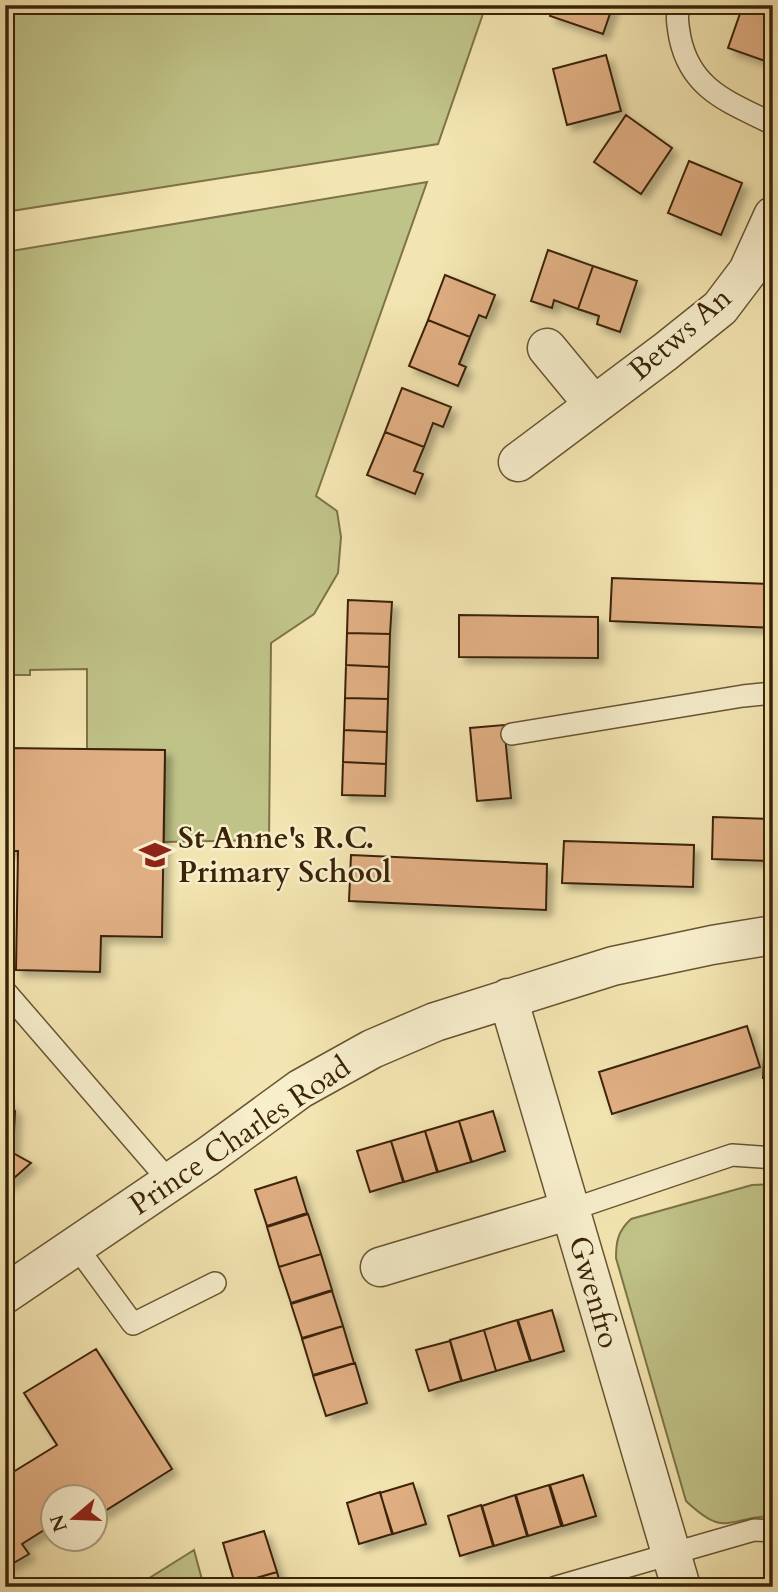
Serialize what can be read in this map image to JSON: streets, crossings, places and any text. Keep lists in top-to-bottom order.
{
  "streets": {
    "street": ["Betws An", "Prince Charles Road", "Gwenfro"]
  },
  "crossings": [
    ["Prince Charles Road", "Gwenfro"]
  ],
  "places": {
    "school or university": ["St Anne's R.C. Primary School"]
  },
  "north": "left"
}
